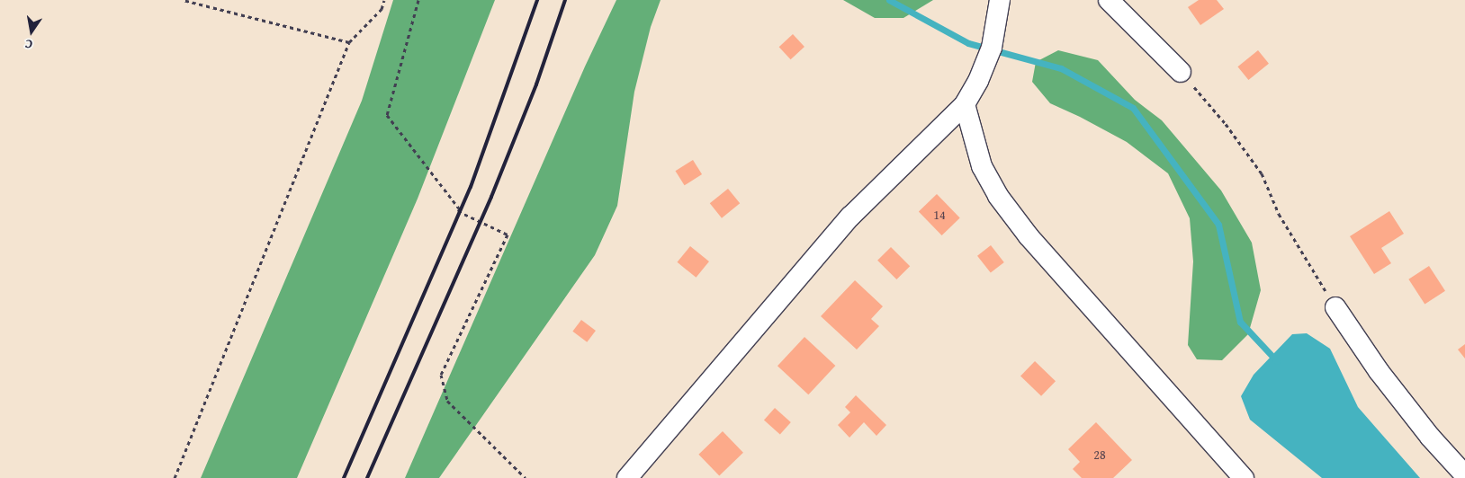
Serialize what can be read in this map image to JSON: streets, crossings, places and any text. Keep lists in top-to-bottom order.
{
  "house_numbers": ["14", "28"],
  "north": "bottom"
}
